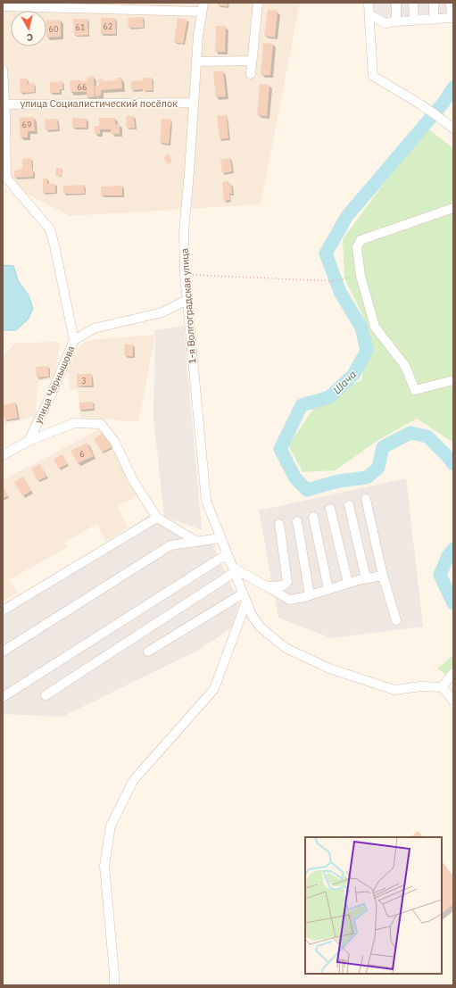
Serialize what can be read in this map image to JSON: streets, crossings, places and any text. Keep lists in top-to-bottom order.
{
  "streets": {
    "street": ["улица Социалистический посёлок", "1-я Волгоградская улица", "улица Чернышова"]
  },
  "crossings": [
    ["улица Социалистический посёлок", "1-я Волгоградская улица"],
    ["1-я Волгоградская улица", "улица Чернышова"]
  ],
  "water": ["Шача"],
  "house_numbers": [
    "62",
    "61",
    "60",
    "66",
    "69",
    "3",
    "6"
  ],
  "north": "bottom"
}
